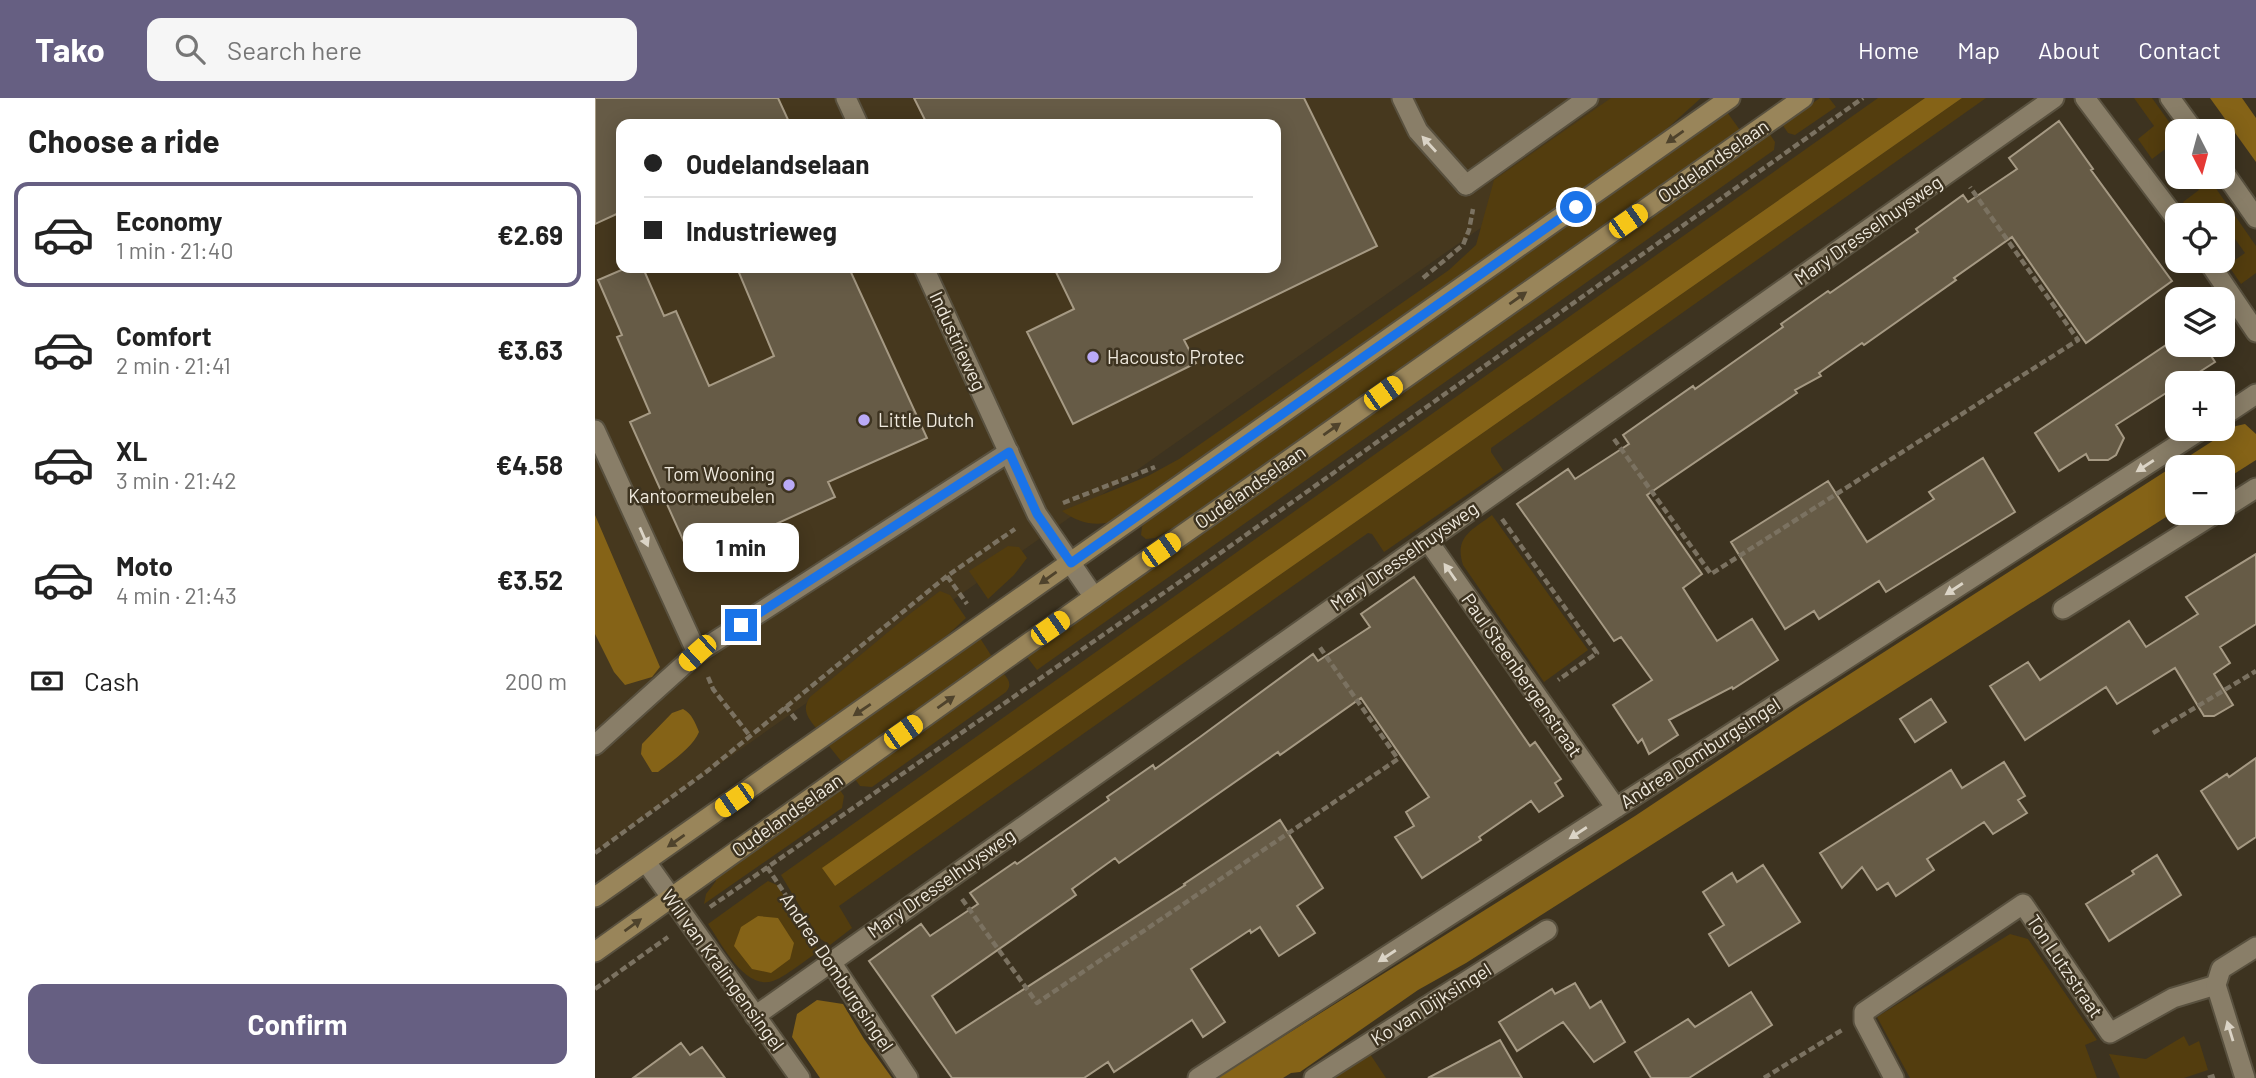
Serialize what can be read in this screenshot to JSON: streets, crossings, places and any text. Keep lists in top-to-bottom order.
{
  "streets": {
    "main road": ["Oudelandselaan"],
    "street": [
      "Mary Dresselhuysweg",
      "Industrieweg",
      "Paul Steenbergenstraat",
      "Andrea Domburgsingel",
      "Ton Lutzstraat",
      "Will van Kralingensingel",
      "Ko van Dijksingel"
    ]
  },
  "crossings": [
    ["Oudelandselaan", "Industrieweg"],
    ["Oudelandselaan", "Andrea Domburgsingel"],
    ["Oudelandselaan", "Will van Kralingensingel"],
    ["Mary Dresselhuysweg", "Paul Steenbergenstraat"],
    ["Mary Dresselhuysweg", "Andrea Domburgsingel"],
    ["Mary Dresselhuysweg", "Will van Kralingensingel"],
    ["Paul Steenbergenstraat", "Andrea Domburgsingel"]
  ],
  "one_way": ["Paul Steenbergenstraat", "Andrea Domburgsingel"],
  "places": ["Hacousto Protec", "Little Dutch", "Tom Wooning Kantoormeubelen"],
  "north": "bottom",
  "page": {
    "header": "Tako",
    "search": "Search here",
    "nav": [
      "Home",
      "Map",
      "About",
      "Contact"
    ],
    "heading": "Choose a ride",
    "map_buttons": ["+", "−"],
    "banner": ["Oudelandselaan", "Industrieweg"],
    "list": [
      {
        "name": "Economy",
        "note": "1 min · 21:40",
        "value": "€2.69"
      },
      {
        "name": "Comfort",
        "note": "2 min · 21:41",
        "value": "€3.63"
      },
      {
        "name": "XL",
        "note": "3 min · 21:42",
        "value": "€4.58"
      },
      {
        "name": "Moto",
        "note": "4 min · 21:43",
        "value": "€3.52"
      }
    ],
    "bubble": "1 min",
    "pay": ["Cash", "200 m"],
    "buttons": "Confirm"
  }
}
